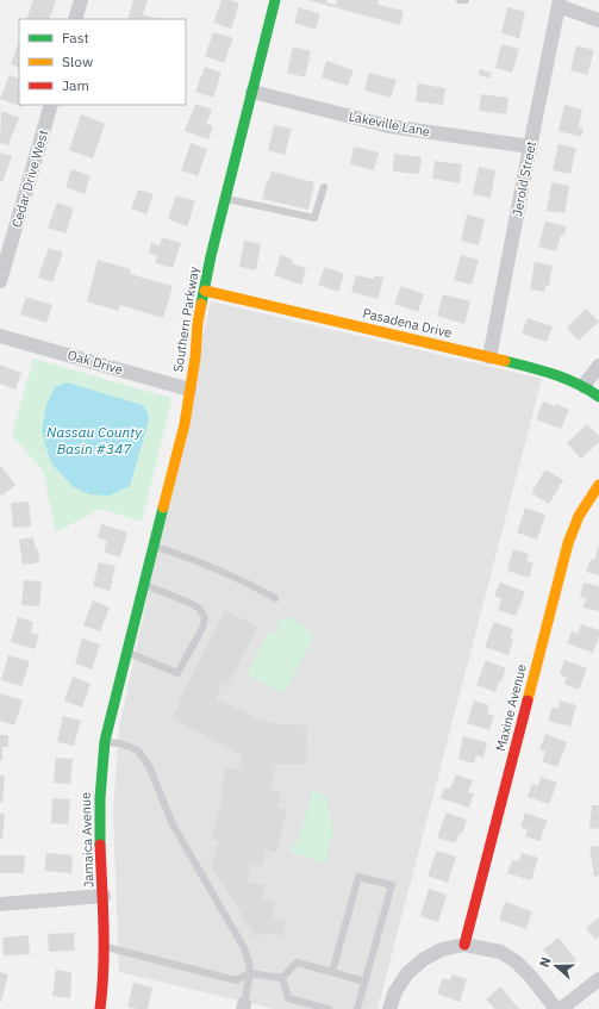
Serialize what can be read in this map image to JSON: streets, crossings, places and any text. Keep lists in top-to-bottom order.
{
  "streets": {
    "street": [
      "Lakeville Lane",
      "Cedar Drive West",
      "Jerold Street",
      "Southern Parkway",
      "Pasadena Drive",
      "Oak Drive",
      "Maxine Avenue",
      "Jamaica Avenue"
    ]
  },
  "crossings": [
    ["Lakeville Lane", "Jerold Street"],
    ["Lakeville Lane", "Southern Parkway"],
    ["Jerold Street", "Pasadena Drive"],
    ["Southern Parkway", "Pasadena Drive"],
    ["Southern Parkway", "Oak Drive"],
    ["Southern Parkway", "Jamaica Avenue"]
  ],
  "water": ["Nassau County Basin #347"],
  "legend": ["Fast", "Slow", "Jam"],
  "north": "left"
}
